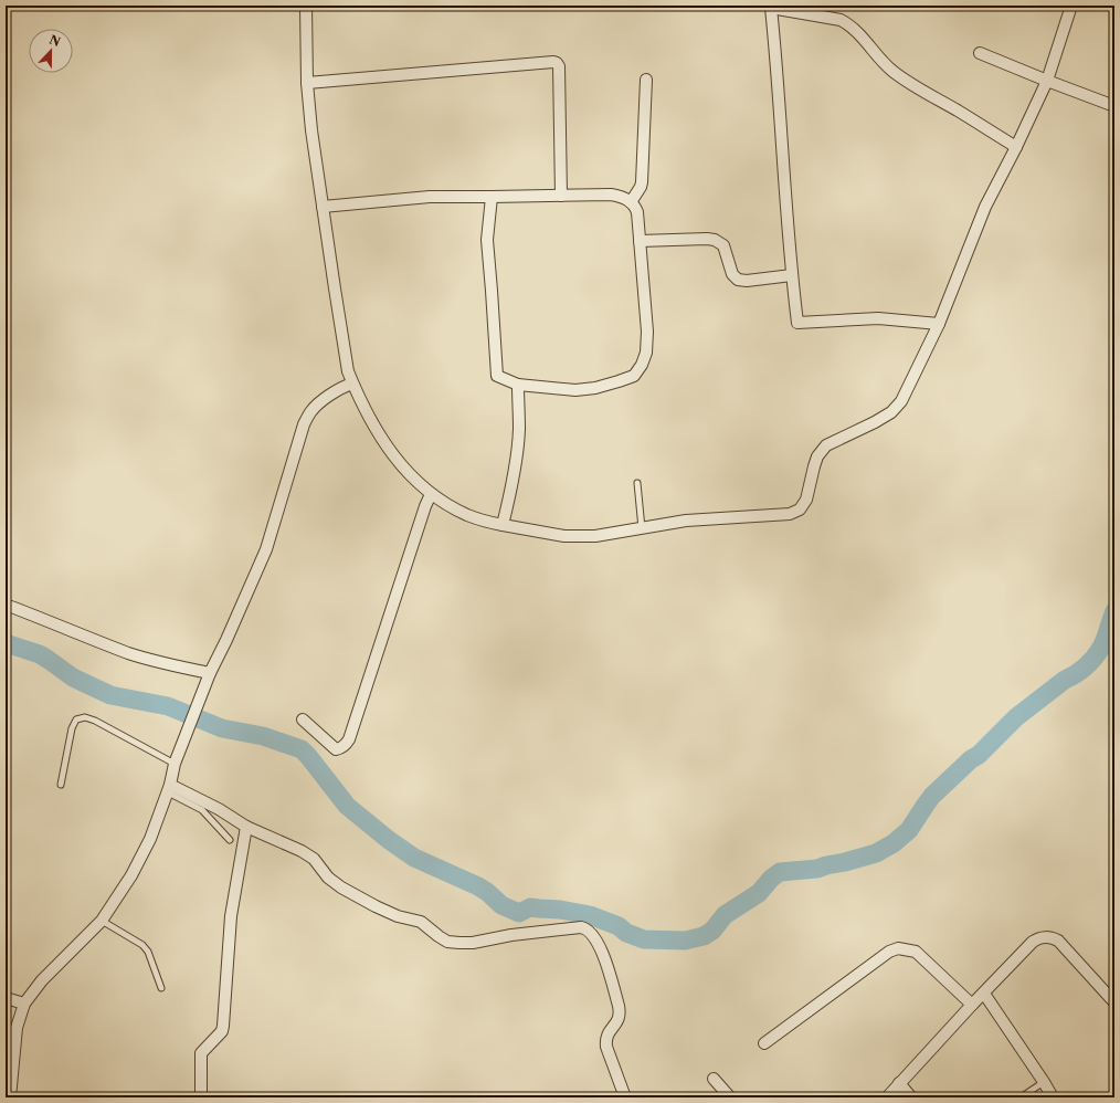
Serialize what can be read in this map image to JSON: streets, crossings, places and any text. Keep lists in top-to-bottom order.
{
  "north": "top"
}
